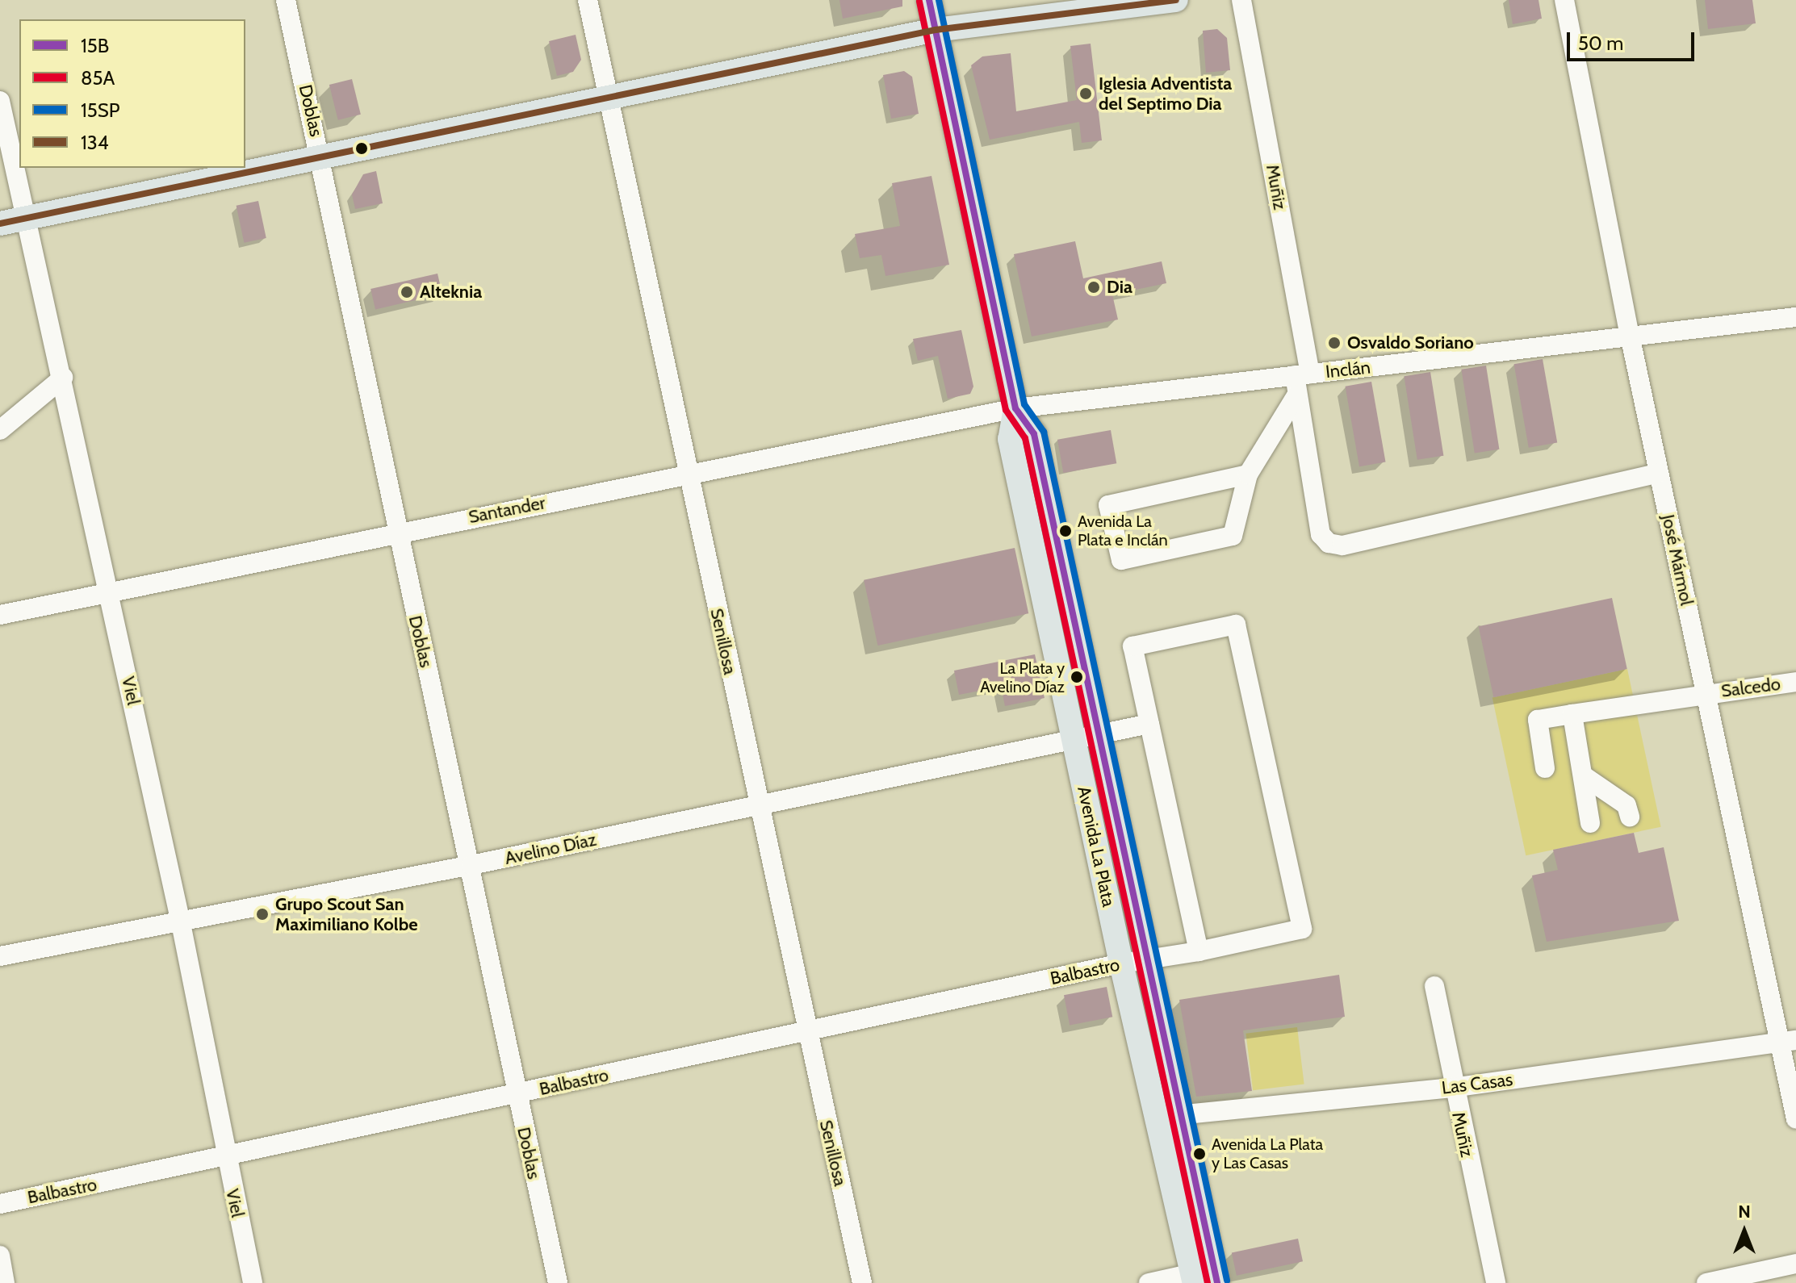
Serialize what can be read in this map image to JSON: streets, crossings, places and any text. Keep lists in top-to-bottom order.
{
  "streets": {
    "main road": ["Avenida La Plata"],
    "street": [
      "Doblas",
      "Muñiz",
      "Inclán",
      "Santander",
      "José Mármol",
      "Senillosa",
      "Salcedo",
      "Viel",
      "Avelino Díaz",
      "Balbastro",
      "Las Casas"
    ]
  },
  "crossings": [
    ["Doblas", "Santander"],
    ["Doblas", "Avelino Díaz"],
    ["Doblas", "Balbastro"],
    ["Muñiz", "Inclán"],
    ["Muñiz", "José Mármol"],
    ["Muñiz", "Las Casas"],
    ["Inclán", "Santander"],
    ["Inclán", "José Mármol"],
    ["Inclán", "Avenida La Plata"],
    ["Santander", "Senillosa"],
    ["Santander", "Viel"],
    ["Santander", "Avenida La Plata"],
    ["José Mármol", "Salcedo"],
    ["José Mármol", "Las Casas"],
    ["Senillosa", "Avelino Díaz"],
    ["Senillosa", "Balbastro"],
    ["Viel", "Avelino Díaz"],
    ["Viel", "Balbastro"],
    ["Avenida La Plata", "Avelino Díaz"],
    ["Avenida La Plata", "Balbastro"],
    ["Avenida La Plata", "Las Casas"],
    ["Avelino Díaz", "Balbastro"]
  ],
  "places": [
    "Iglesia Adventista del Septimo Dia",
    "Dia",
    "Alteknia",
    "Osvaldo Soriano",
    "Avenida La Plata e Inclán",
    "La Plata y Avelino Díaz",
    "Grupo Scout San Maximiliano Kolbe",
    "Avenida La Plata y Las Casas"
  ],
  "lines": [
    "transit line 15B",
    "transit line 15SP",
    "transit line 134",
    "transit line 85A"
  ],
  "legend": [
    "15B",
    "85A",
    "15SP",
    "134"
  ],
  "scale_bar": "50 m",
  "north": "top"
}
